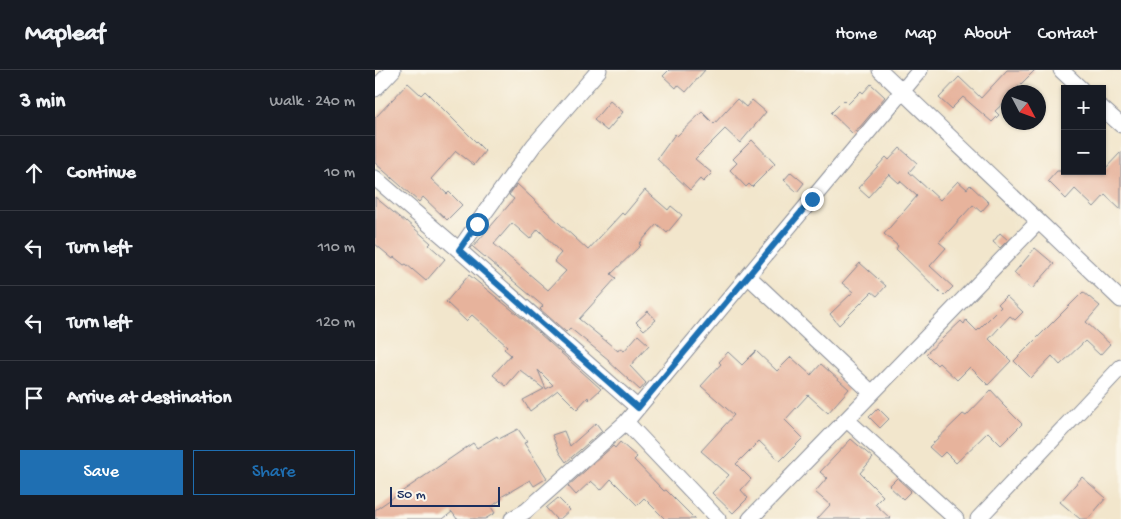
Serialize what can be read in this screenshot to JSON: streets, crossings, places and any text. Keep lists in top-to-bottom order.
{
  "scale_bar": "50 m",
  "north": "bottom right",
  "page": {
    "header": "Mapleaf",
    "nav": [
      "Home",
      "Map",
      "About",
      "Contact"
    ],
    "heading": ["3 min", "Walk · 240 m"],
    "map_buttons": ["+", "−"],
    "list": [
      ["Continue", "10 m"],
      ["Turn left", "110 m"],
      ["Turn left", "120 m"],
      "Arrive at destination"
    ],
    "buttons": ["Save", "Share"],
    "scale": "50 m"
  }
}
